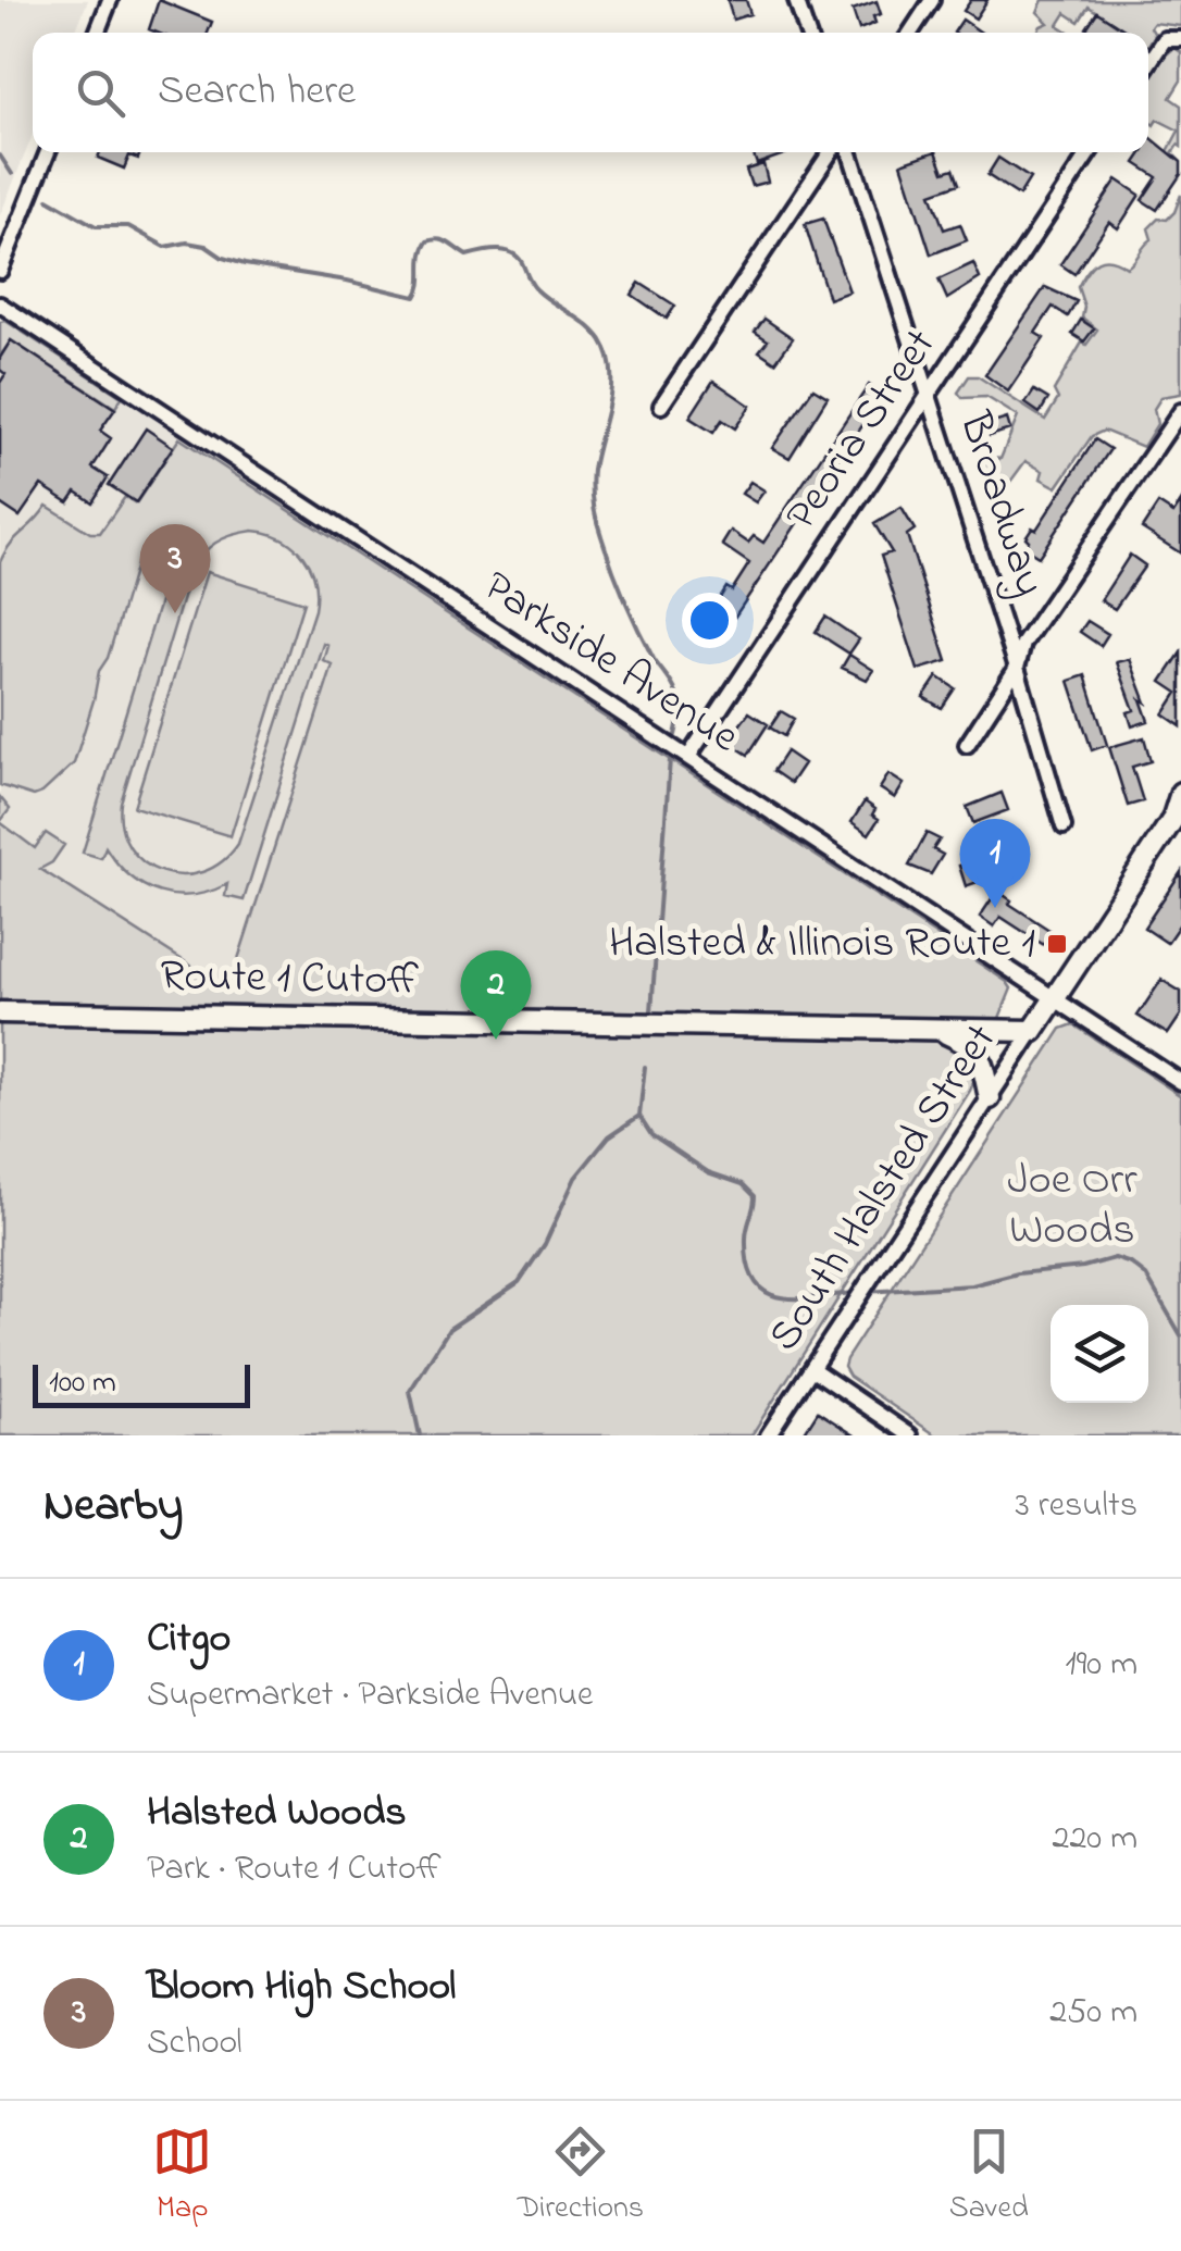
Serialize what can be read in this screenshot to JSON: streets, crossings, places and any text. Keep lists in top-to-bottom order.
{
  "streets": {
    "main road": ["Route 1 Cutoff", "South Halsted Street"],
    "street": ["Peoria Street", "Broadway", "Parkside Avenue"]
  },
  "crossings": [
    ["Peoria Street", "Broadway"],
    ["Peoria Street", "Parkside Avenue"],
    ["Parkside Avenue", "South Halsted Street"],
    ["Route 1 Cutoff", "South Halsted Street"]
  ],
  "parks": ["Joe Orr Woods"],
  "places": {
    "transit": ["Halsted & Illinois Route 1"]
  },
  "scale_bar": "100 m",
  "page": {
    "search": "Search here",
    "pins": ["3", "1", "2"],
    "scale": "100 m",
    "heading": ["Nearby", "3 results"],
    "list": [
      {
        "mark": "1",
        "name": "Citgo",
        "note": "Supermarket · Parkside Avenue",
        "value": "190 m"
      },
      {
        "mark": "2",
        "name": "Halsted Woods",
        "note": "Park · Route 1 Cutoff",
        "value": "220 m"
      },
      {
        "mark": "3",
        "name": "Bloom High School",
        "note": "School",
        "value": "250 m"
      }
    ],
    "nav": ["Map", "Directions", "Saved"]
  }
}
